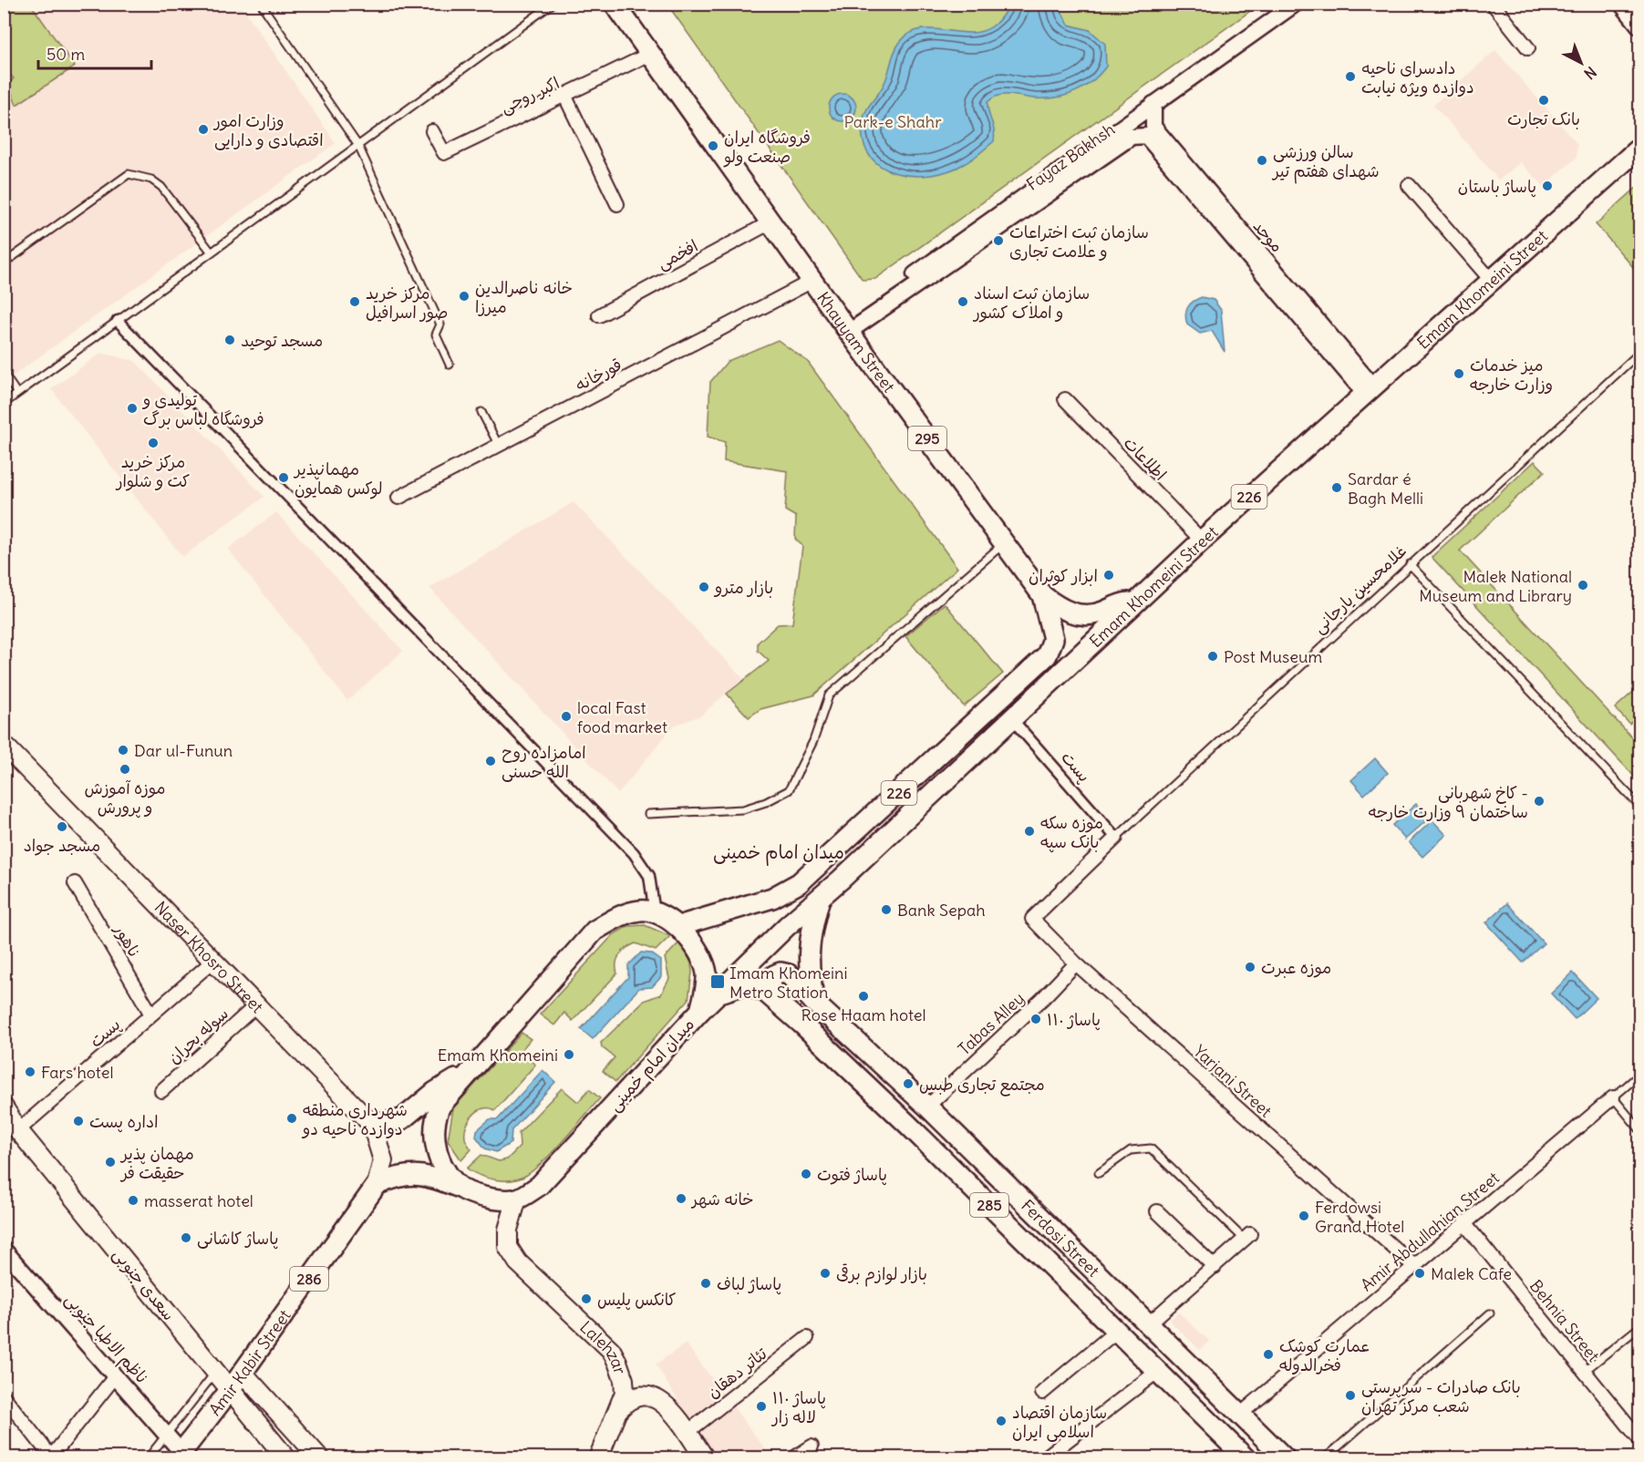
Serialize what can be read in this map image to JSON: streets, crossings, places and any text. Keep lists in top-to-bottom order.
{
  "streets": {
    "main road": [
      "Emam Khomeini Street",
      "Khayyam Street",
      "295",
      "226",
      "Naser Khosro Street",
      "میدان امام خمینی",
      "285",
      "Ferdosi Street",
      "286",
      "سعدی جنوبی",
      "Lalehzar",
      "Amir Kabir Street"
    ],
    "street": [
      "اکبر روحی",
      "Fayaz Bakhsh",
      "موحد",
      "افخمی",
      "قورخانه",
      "اطلاعات",
      "پست",
      "ناهور",
      "Tabas Alley",
      "سوله بحران",
      "Yarjani Street",
      "Amir Abdullahian Street",
      "Behnia Street",
      "ناظم الاطبا جنوبی",
      "تئاتر دهقان"
    ],
    "lane": ["غلامحسین یارجانی"]
  },
  "crossings": [
    ["اکبر روحی", "Khayyam Street"],
    ["Fayaz Bakhsh", "موحد"],
    ["Fayaz Bakhsh", "Emam Khomeini Street"],
    ["Fayaz Bakhsh", "Khayyam Street"],
    ["موحد", "Emam Khomeini Street"],
    ["افخمی", "Khayyam Street"],
    ["Emam Khomeini Street", "Khayyam Street"],
    ["Emam Khomeini Street", "اطلاعات"],
    ["Emam Khomeini Street", "پست"],
    ["Emam Khomeini Street", "میدان امام خمینی"],
    ["Khayyam Street", "قورخانه"],
    ["Khayyam Street", "226"],
    ["226", "میدان امام خمینی"],
    ["غلامحسین یارجانی", "پست"],
    ["غلامحسین یارجانی", "Yarjani Street"],
    ["پست", "ناهور"],
    ["پست", "Naser Khosro Street"],
    ["پست", "Yarjani Street"],
    ["پست", "سعدی جنوبی"],
    ["Naser Khosro Street", "سوله بحران"],
    ["Naser Khosro Street", "Amir Kabir Street"],
    ["Tabas Alley", "Yarjani Street"],
    ["Tabas Alley", "Ferdosi Street"],
    ["میدان امام خمینی", "Lalehzar"],
    ["Yarjani Street", "Amir Abdullahian Street"],
    ["Amir Abdullahian Street", "Ferdosi Street"],
    ["Amir Abdullahian Street", "Behnia Street"],
    ["سعدی جنوبی", "Amir Kabir Street"],
    ["ناظم الاطبا جنوبی", "Amir Kabir Street"],
    ["Lalehzar", "تئاتر دهقان"]
  ],
  "districts": ["میدان امام خمینی"],
  "parks": ["Park-e Shahr"],
  "places": {
    "other": [
      "دادسرای ناحیه دوازده ویژه نیابت",
      "بانک تجارت",
      "وزارت امور اقتصادی و دارایی",
      "فروشگاه ایران صنعت ولو",
      "سالن ورزشی شهدای هفتم تیر",
      "پاساژ باستان",
      "سازمان ثبت اختراعات و علامت تجاری",
      "خانه ناصرالدین میرزا",
      "مرکز خرید صور اسرافیل",
      "سازمان ثبت اسناد و املاک کشور",
      "مسجد توحید",
      "میز خدمات وزارت خارجه",
      "تولیدی و فروشگاه لباس برگ",
      "مرکز خرید کت و شلوار",
      "مهمانپذیر لوکس همایون",
      "Sardar é Bagh Melli",
      "ابزار کوثران",
      "Malek National Museum and Library",
      "بازار مترو",
      "Post Museum",
      "local Fast food market",
      "Dar ul-Funun",
      "امامزاده روح الله حسنی",
      "موزه آموزش و پرورش",
      "کاخ شهربانی - ساختمان ۹ وزارت خارجه",
      "مسجد جواد",
      "موزه سکه بانک سپه",
      "Bank Sepah",
      "موزه عبرت",
      "Rose Haam hotel",
      "پاساژ ۱۱۰",
      "Emam Khomeini",
      "Fars hotel",
      "مجتمع تجاری طبس",
      "شهرداری منطقه دوازده ناحیه دو",
      "اداره پست",
      "مهمان پذیر حقیقت فر",
      "پاساژ فتوت",
      "خانه شهر",
      "masserat hotel",
      "Ferdowsi Grand Hotel",
      "پاساژ کاشانی",
      "بازار لوازم برقی",
      "Malek Cafe",
      "پاساژ لباف",
      "کانکس پلیس",
      "عمارت کوشک فخرالدوله",
      "بانک صادرات - سرپرستی شعب مرکز تهران",
      "پاساژ ۱۱۰ لاله زار",
      "سازمان اقتصاد اسلامی ایران"
    ],
    "transit": ["Imam Khomeini Metro Station"]
  },
  "scale_bar": "50 m",
  "north": "bottom right"
}
